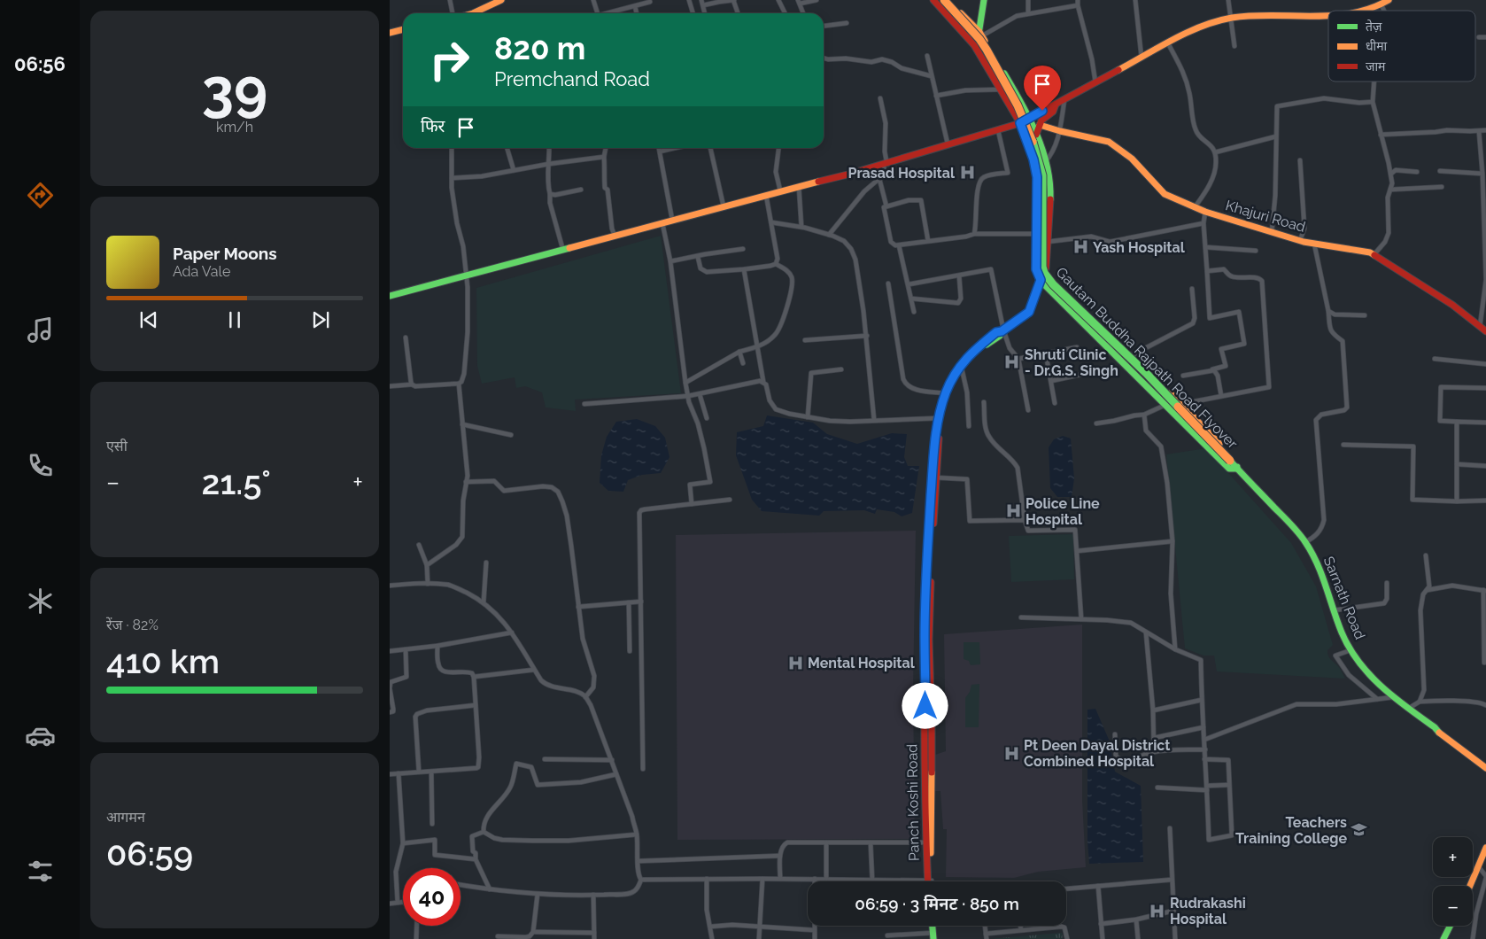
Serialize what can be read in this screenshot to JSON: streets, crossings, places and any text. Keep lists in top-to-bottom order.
{
  "streets": {
    "main road": [
      "Khajuri Road",
      "Gautam Buddha Rajpath Road Flyover",
      "Sarnath Road",
      "Panch Koshi Road"
    ]
  },
  "crossings": [
    ["Gautam Buddha Rajpath Road Flyover", "Sarnath Road"]
  ],
  "places": {
    "hospital": [
      "Prasad Hospital",
      "Yash Hospital",
      "Shruti Clinic - Dr.G.S. Singh",
      "Police Line Hospital",
      "Mental Hospital",
      "Pt Deen Dayal District Combined Hospital",
      "Rudrakashi Hospital"
    ],
    "school or university": ["Teachers Training College"]
  },
  "legend": ["तेज़", "धीमा", "जाम"],
  "page": {
    "tabs": "06:56",
    "tile": [
      ["39", "km/h"],
      "एसी",
      ["रेंज · 82%", "410 km"],
      ["आगमन", "06:59"]
    ],
    "turn": ["820 m", "Premchand Road"],
    "then": "फिर",
    "song": ["Paper Moons", "Ada Vale"],
    "heat": ["−", "21.5°", "+"],
    "map_buttons": ["+", "−"],
    "limit": "40",
    "trip": "06:59 · 3 मिनट · 850 m"
  }
}
